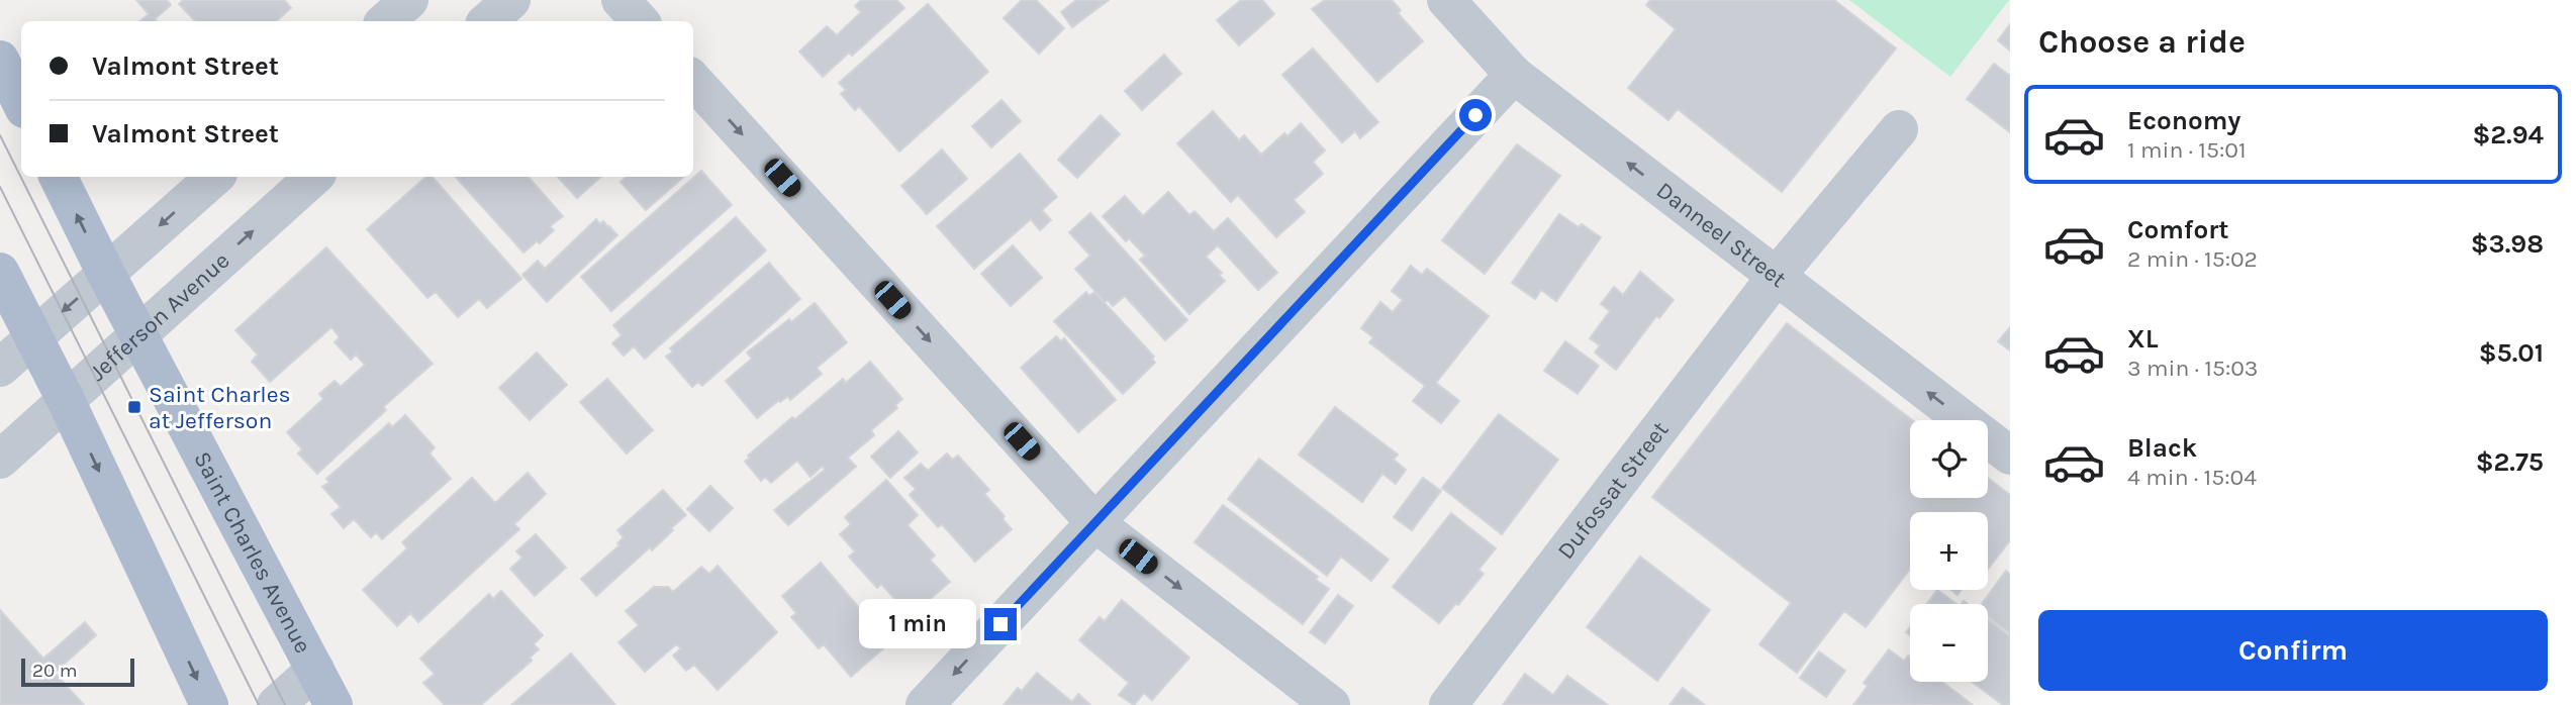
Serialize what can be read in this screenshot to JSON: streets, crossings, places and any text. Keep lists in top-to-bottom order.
{
  "streets": {
    "main road": ["Saint Charles Avenue"],
    "street": ["Danneel Street", "Jefferson Avenue", "Dufossat Street"]
  },
  "crossings": [
    ["Danneel Street", "Dufossat Street"],
    ["Jefferson Avenue", "Saint Charles Avenue"]
  ],
  "one_way": ["Danneel Street"],
  "places": {
    "transit": ["Saint Charles at Jefferson"]
  },
  "scale_bar": "20 m",
  "page": {
    "heading": "Choose a ride",
    "banner": ["Valmont Street", "Valmont Street"],
    "list": [
      {
        "name": "Economy",
        "note": "1 min · 15:01",
        "value": "$2.94"
      },
      {
        "name": "Comfort",
        "note": "2 min · 15:02",
        "value": "$3.98"
      },
      {
        "name": "XL",
        "note": "3 min · 15:03",
        "value": "$5.01"
      },
      {
        "name": "Black",
        "note": "4 min · 15:04",
        "value": "$2.75"
      }
    ],
    "map_buttons": ["+", "−"],
    "buttons": "Confirm",
    "bubble": "1 min",
    "scale": "20 m"
  }
}
